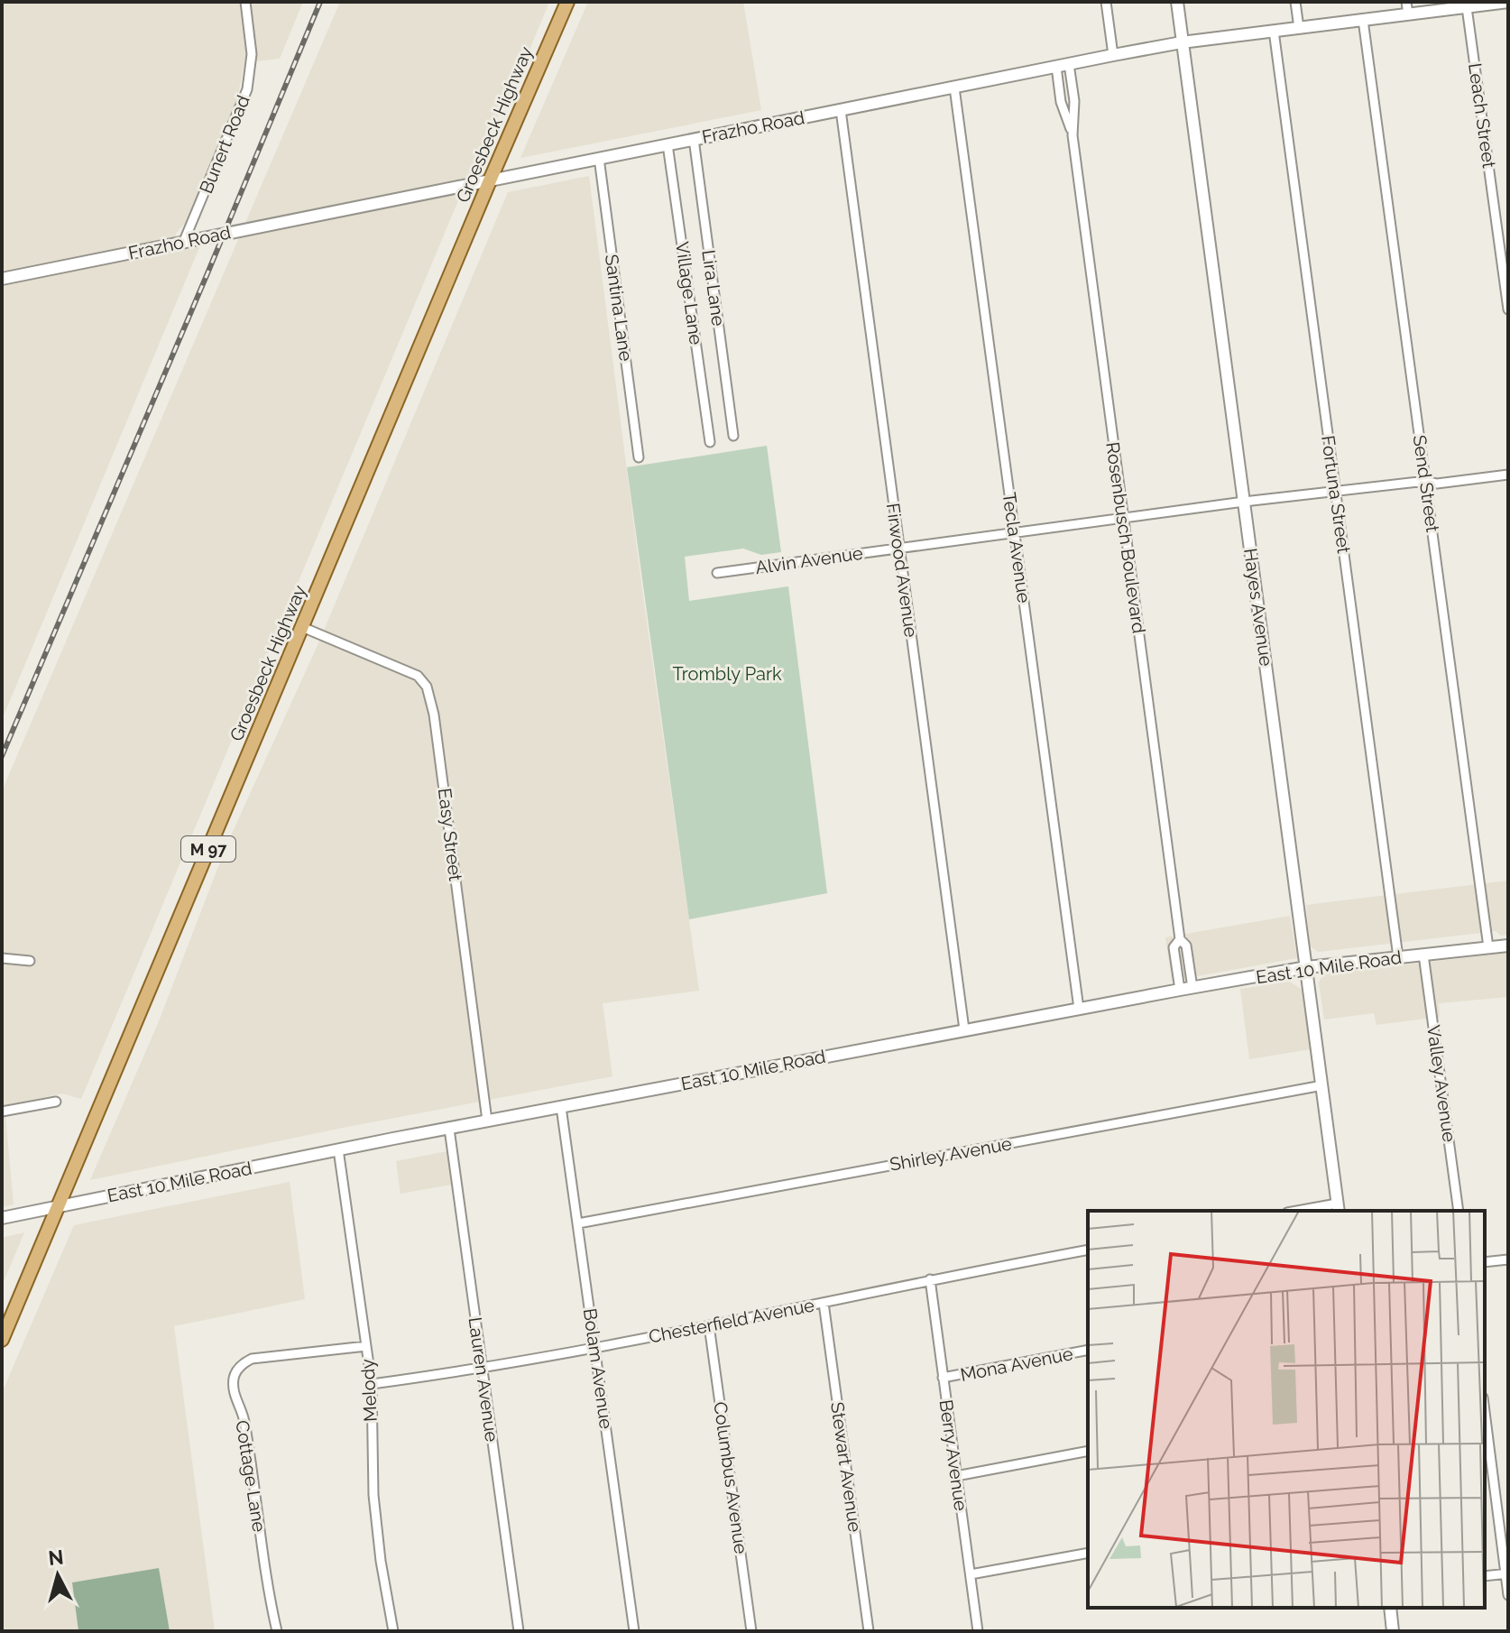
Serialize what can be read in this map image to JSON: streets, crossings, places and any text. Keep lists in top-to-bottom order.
{
  "streets": {
    "main road": ["Groesbeck Highway", "M 97"],
    "street": [
      "Leach Street",
      "Frazho Road",
      "Bunert Road",
      "Lira Lane",
      "Village Lane",
      "Santina Lane",
      "Send Street",
      "Fortuna Street",
      "Rosenbusch Boulevard",
      "Tecla Avenue",
      "Alvin Avenue",
      "Firwood Avenue",
      "Hayes Avenue",
      "Easy Street",
      "East 10 Mile Road",
      "Valley Avenue",
      "Shirley Avenue",
      "Chesterfield Avenue",
      "Mona Avenue",
      "Bolam Avenue",
      "Lauren Avenue",
      "Melody",
      "Berry Avenue",
      "Stewart Avenue",
      "Cottage Lane",
      "Columbus Avenue"
    ]
  },
  "crossings": [
    ["Leach Street", "Frazho Road"],
    ["Groesbeck Highway", "Frazho Road"],
    ["Groesbeck Highway", "Easy Street"],
    ["Groesbeck Highway", "East 10 Mile Road"],
    ["Frazho Road", "Bunert Road"],
    ["Frazho Road", "Lira Lane"],
    ["Frazho Road", "Village Lane"],
    ["Frazho Road", "Santina Lane"],
    ["Frazho Road", "Send Street"],
    ["Frazho Road", "Fortuna Street"],
    ["Frazho Road", "Rosenbusch Boulevard"],
    ["Frazho Road", "Tecla Avenue"],
    ["Frazho Road", "Firwood Avenue"],
    ["Frazho Road", "Hayes Avenue"],
    ["Send Street", "Alvin Avenue"],
    ["Send Street", "East 10 Mile Road"],
    ["Fortuna Street", "Alvin Avenue"],
    ["Fortuna Street", "East 10 Mile Road"],
    ["Rosenbusch Boulevard", "Alvin Avenue"],
    ["Rosenbusch Boulevard", "East 10 Mile Road"],
    ["Tecla Avenue", "Alvin Avenue"],
    ["Tecla Avenue", "East 10 Mile Road"],
    ["Alvin Avenue", "Firwood Avenue"],
    ["Alvin Avenue", "Hayes Avenue"],
    ["Firwood Avenue", "East 10 Mile Road"],
    ["Hayes Avenue", "East 10 Mile Road"],
    ["Hayes Avenue", "Shirley Avenue"],
    ["Easy Street", "East 10 Mile Road"],
    ["East 10 Mile Road", "Valley Avenue"],
    ["East 10 Mile Road", "Bolam Avenue"],
    ["East 10 Mile Road", "Lauren Avenue"],
    ["East 10 Mile Road", "Melody"],
    ["Shirley Avenue", "Bolam Avenue"],
    ["Chesterfield Avenue", "Bolam Avenue"],
    ["Chesterfield Avenue", "Lauren Avenue"],
    ["Chesterfield Avenue", "Melody"],
    ["Chesterfield Avenue", "Berry Avenue"],
    ["Chesterfield Avenue", "Stewart Avenue"],
    ["Chesterfield Avenue", "Columbus Avenue"],
    ["Mona Avenue", "Berry Avenue"],
    ["Melody", "Cottage Lane"]
  ],
  "parks": ["Trombly Park"],
  "north": "top"
}
